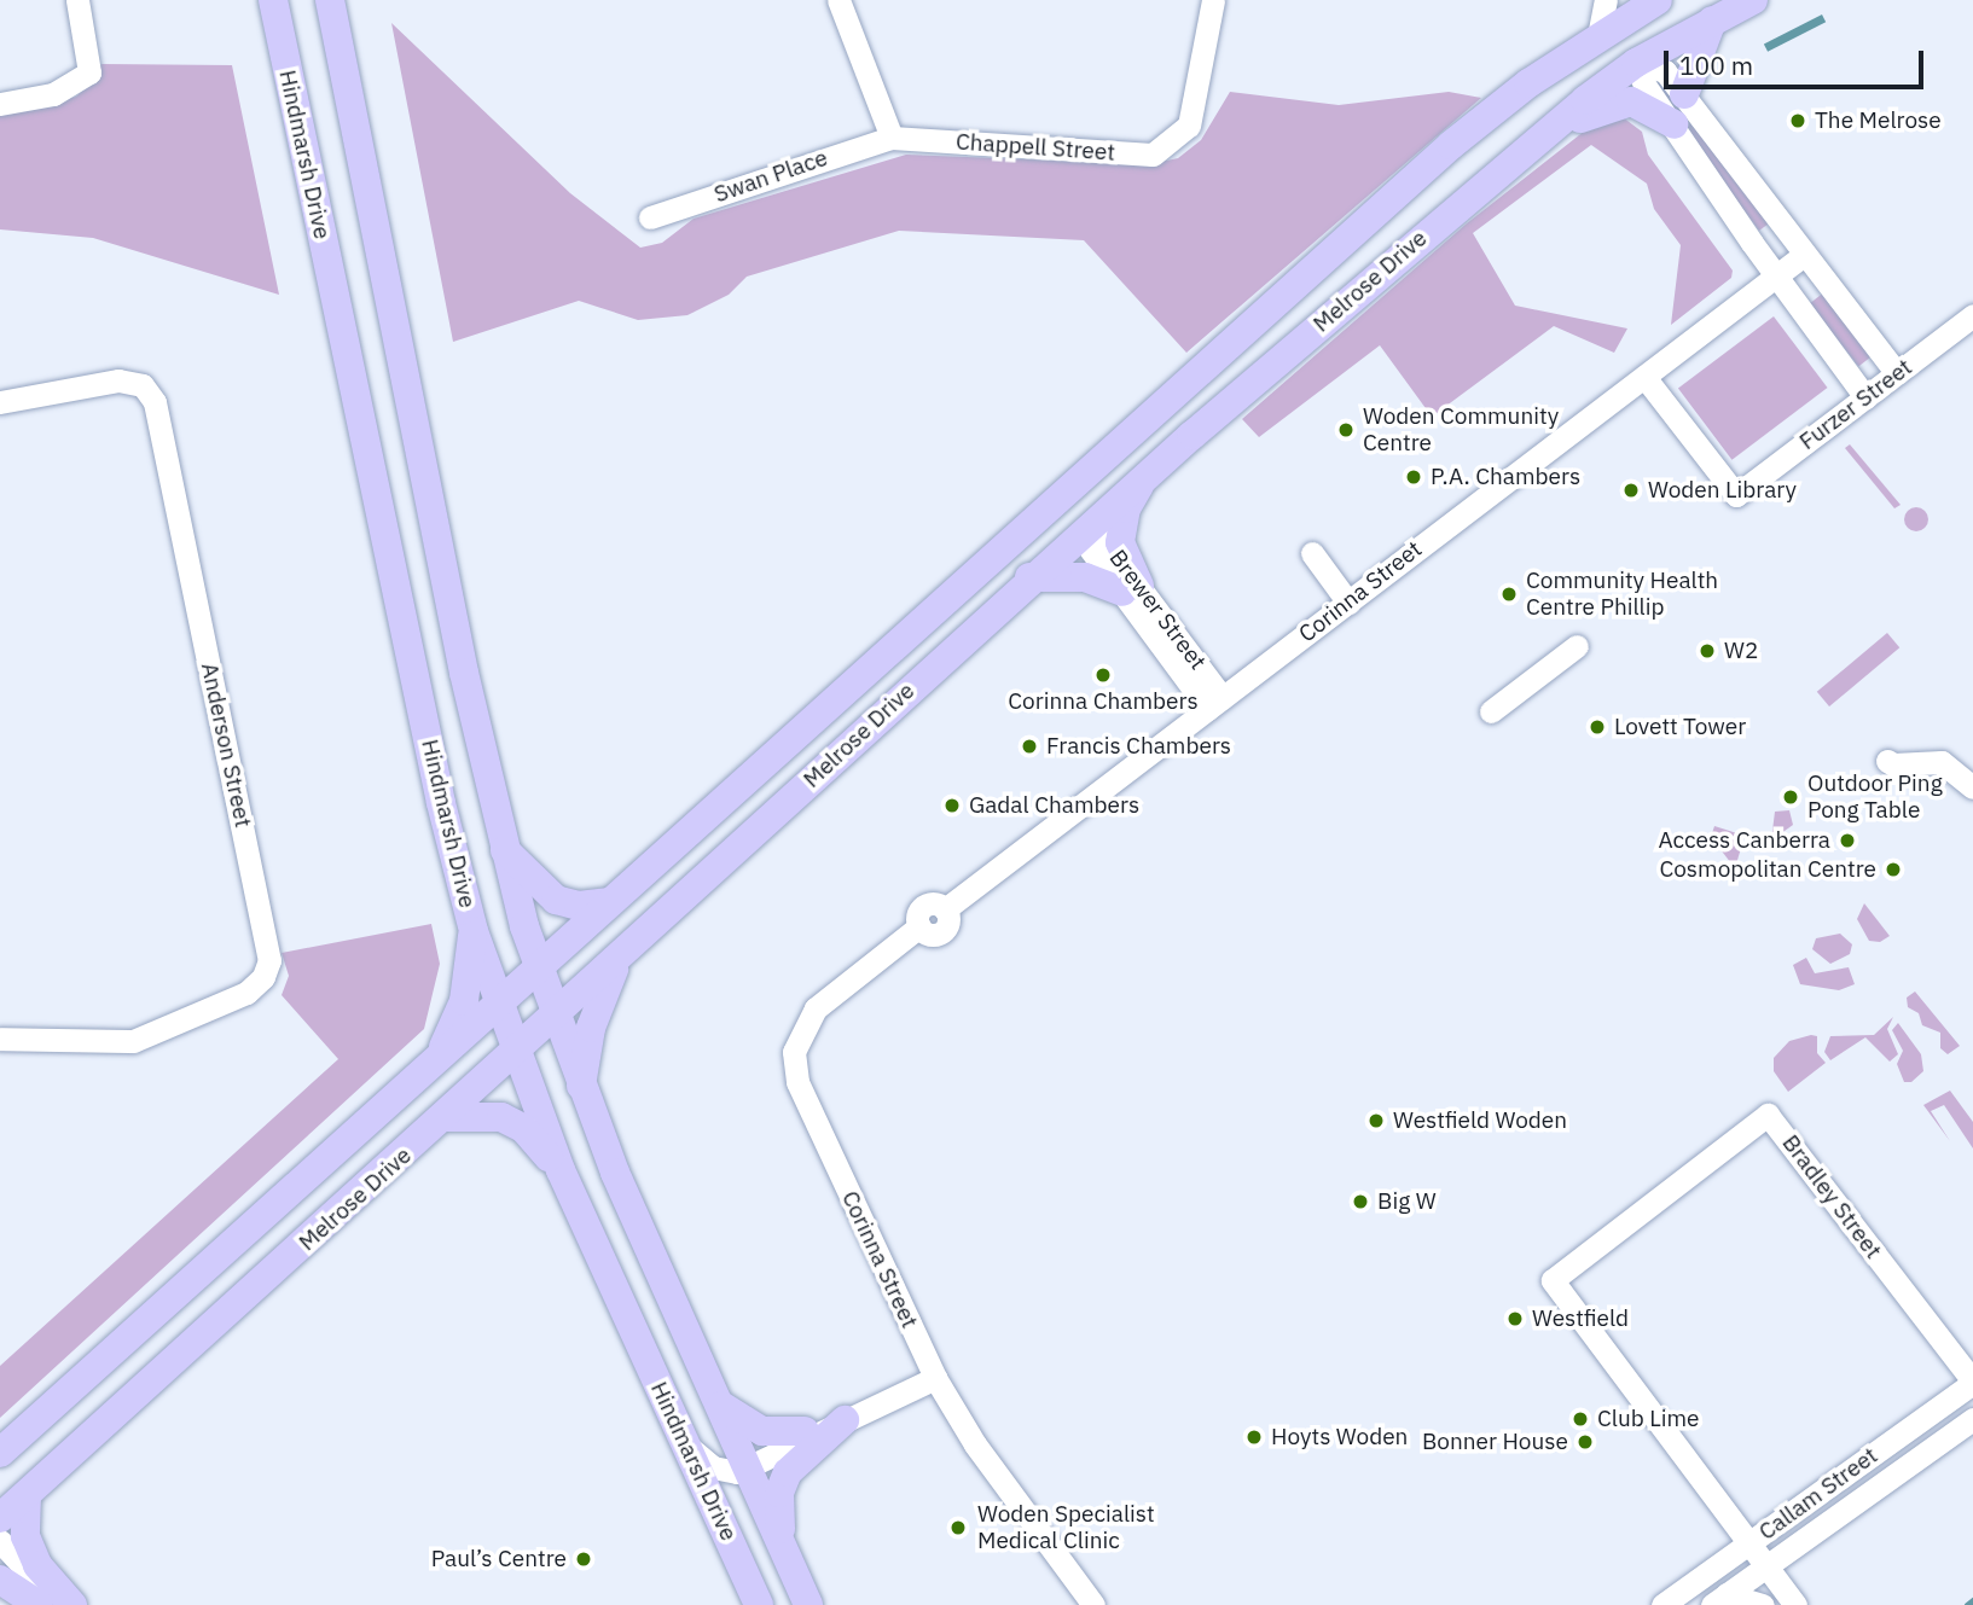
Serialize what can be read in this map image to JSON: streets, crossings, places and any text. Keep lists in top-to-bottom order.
{
  "streets": {
    "main road": ["Hindmarsh Drive", "Melrose Drive"],
    "street": [
      "Chappell Street",
      "Swan Place",
      "Furzer Street",
      "Corinna Street",
      "Brewer Street",
      "Anderson Street",
      "Bradley Street",
      "Callam Street"
    ]
  },
  "crossings": [
    ["Chappell Street", "Swan Place"],
    ["Hindmarsh Drive", "Melrose Drive"],
    ["Melrose Drive", "Brewer Street"],
    ["Furzer Street", "Corinna Street"],
    ["Corinna Street", "Brewer Street"],
    ["Bradley Street", "Callam Street"]
  ],
  "places": [
    "The Melrose",
    "Woden Community Centre",
    "P.A. Chambers",
    "Woden Library",
    "Community Health Centre Phillip",
    "W2",
    "Corinna Chambers",
    "Lovett Tower",
    "Francis Chambers",
    "Outdoor Ping Pong Table",
    "Gadal Chambers",
    "Access Canberra",
    "Cosmopolitan Centre",
    "Westfield Woden",
    "Big W",
    "Westfield",
    "Club Lime",
    "Hoyts Woden",
    "Bonner House",
    "Woden Specialist Medical Clinic",
    "Paul’s Centre"
  ],
  "scale_bar": "100 m"
}
